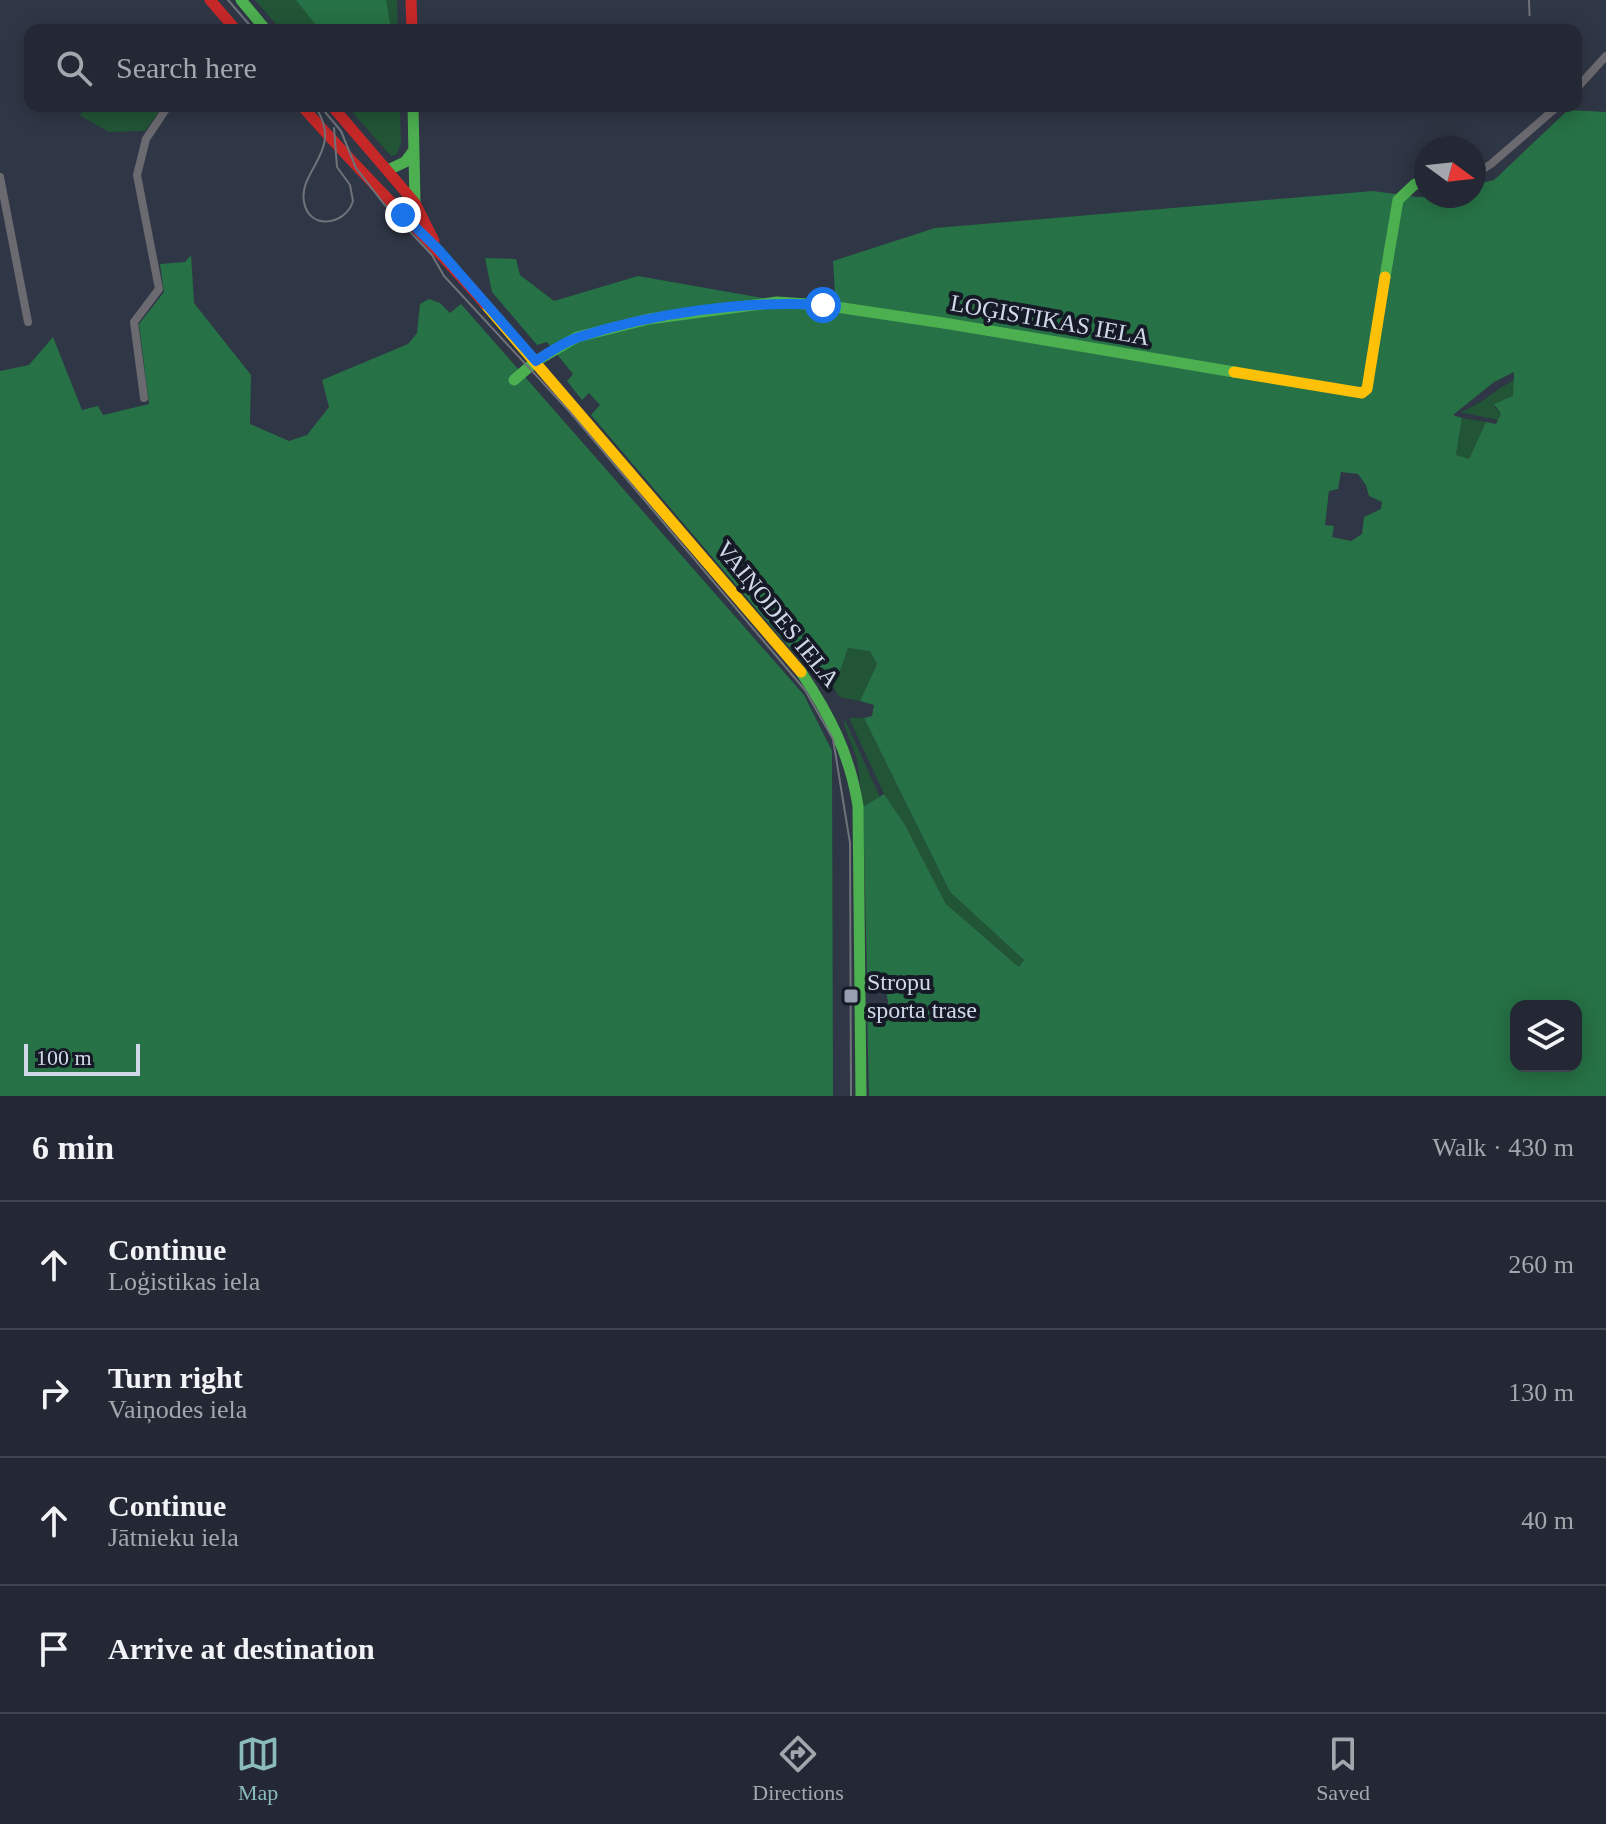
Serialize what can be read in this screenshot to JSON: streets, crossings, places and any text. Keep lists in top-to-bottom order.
{
  "streets": {
    "street": ["LOĢISTIKAS IELA", "VAIŅODES IELA"]
  },
  "crossings": [
    ["LOĢISTIKAS IELA", "VAIŅODES IELA"]
  ],
  "places": {
    "transit": ["Stropu sporta trase"]
  },
  "scale_bar": "100 m",
  "north": "right",
  "page": {
    "search": "Search here",
    "scale": "100 m",
    "heading": ["6 min", "Walk · 430 m"],
    "list": [
      ["Continue", "Loģistikas iela", "260 m"],
      ["Turn right", "Vaiņodes iela", "130 m"],
      ["Continue", "Jātnieku iela", "40 m"],
      "Arrive at destination"
    ],
    "nav": ["Map", "Directions", "Saved"]
  }
}
